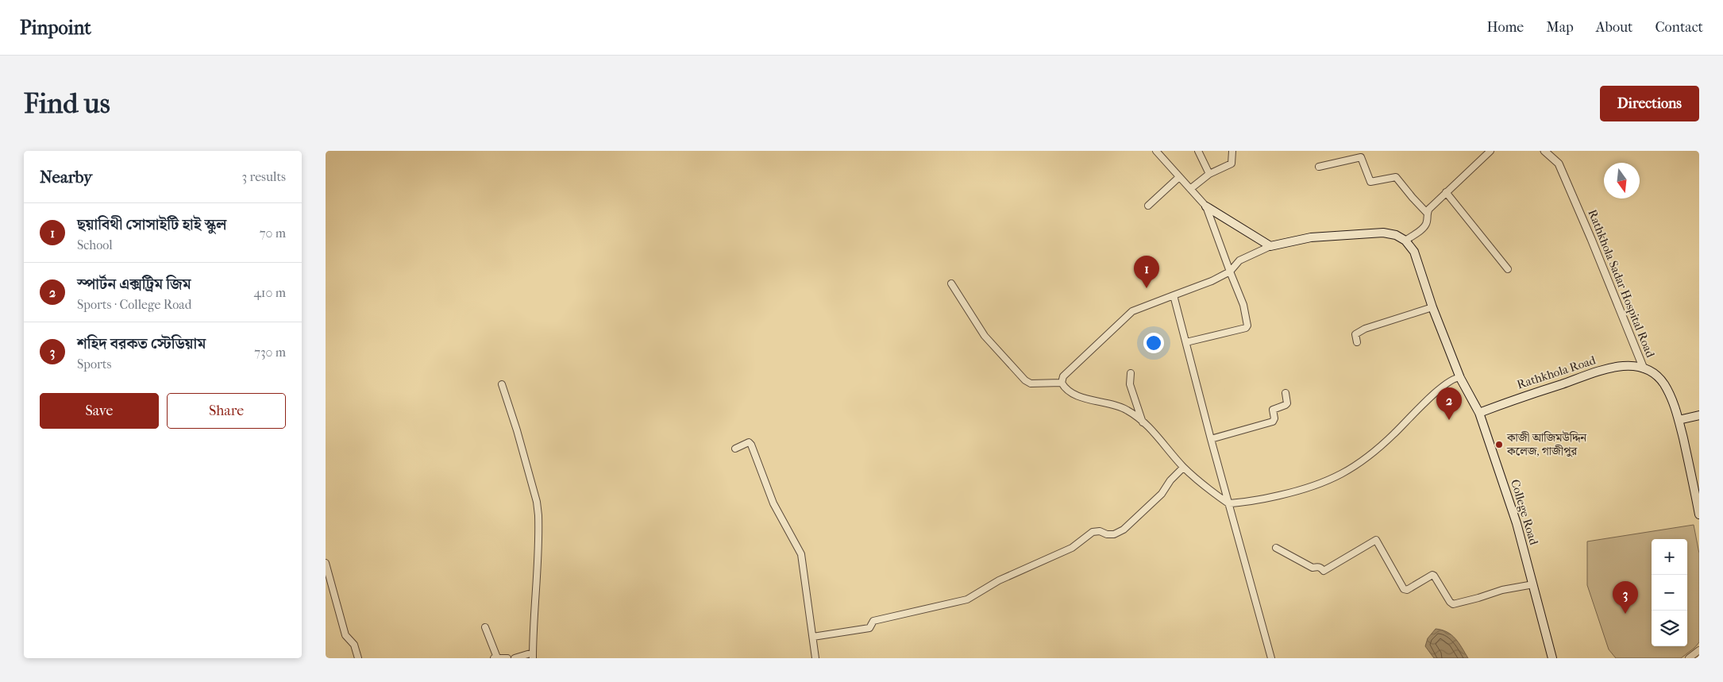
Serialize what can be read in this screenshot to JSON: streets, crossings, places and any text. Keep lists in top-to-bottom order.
{
  "streets": {
    "main road": ["Rathkhola Sadar Hospital Road", "Rathkhola Road", "College Road"]
  },
  "crossings": [
    ["Rathkhola Sadar Hospital Road", "Rathkhola Road"],
    ["Rathkhola Road", "College Road"]
  ],
  "places": ["কাজী আজিমউদ্দিন কলেজ, গাজীপুর"],
  "north": "bottom",
  "page": {
    "header": "Pinpoint",
    "nav": [
      "Home",
      "Map",
      "About",
      "Contact"
    ],
    "buttons": [
      "Directions",
      ["Save", "Share"]
    ],
    "title": "Find us",
    "heading": ["Nearby", "3 results"],
    "list": [
      {
        "mark": "1",
        "name": "ছয়াবিথী সোসাইটি হাই স্কুল",
        "note": "School",
        "value": "70 m"
      },
      {
        "mark": "2",
        "name": "স্পার্টন এক্সট্রিম জিম",
        "note": "Sports · College Road",
        "value": "410 m"
      },
      {
        "mark": "3",
        "name": "শহিদ বরকত স্টেডিয়াম",
        "note": "Sports",
        "value": "730 m"
      }
    ],
    "pins": ["1", "2", "3"],
    "map_buttons": ["+", "−"]
  }
}
